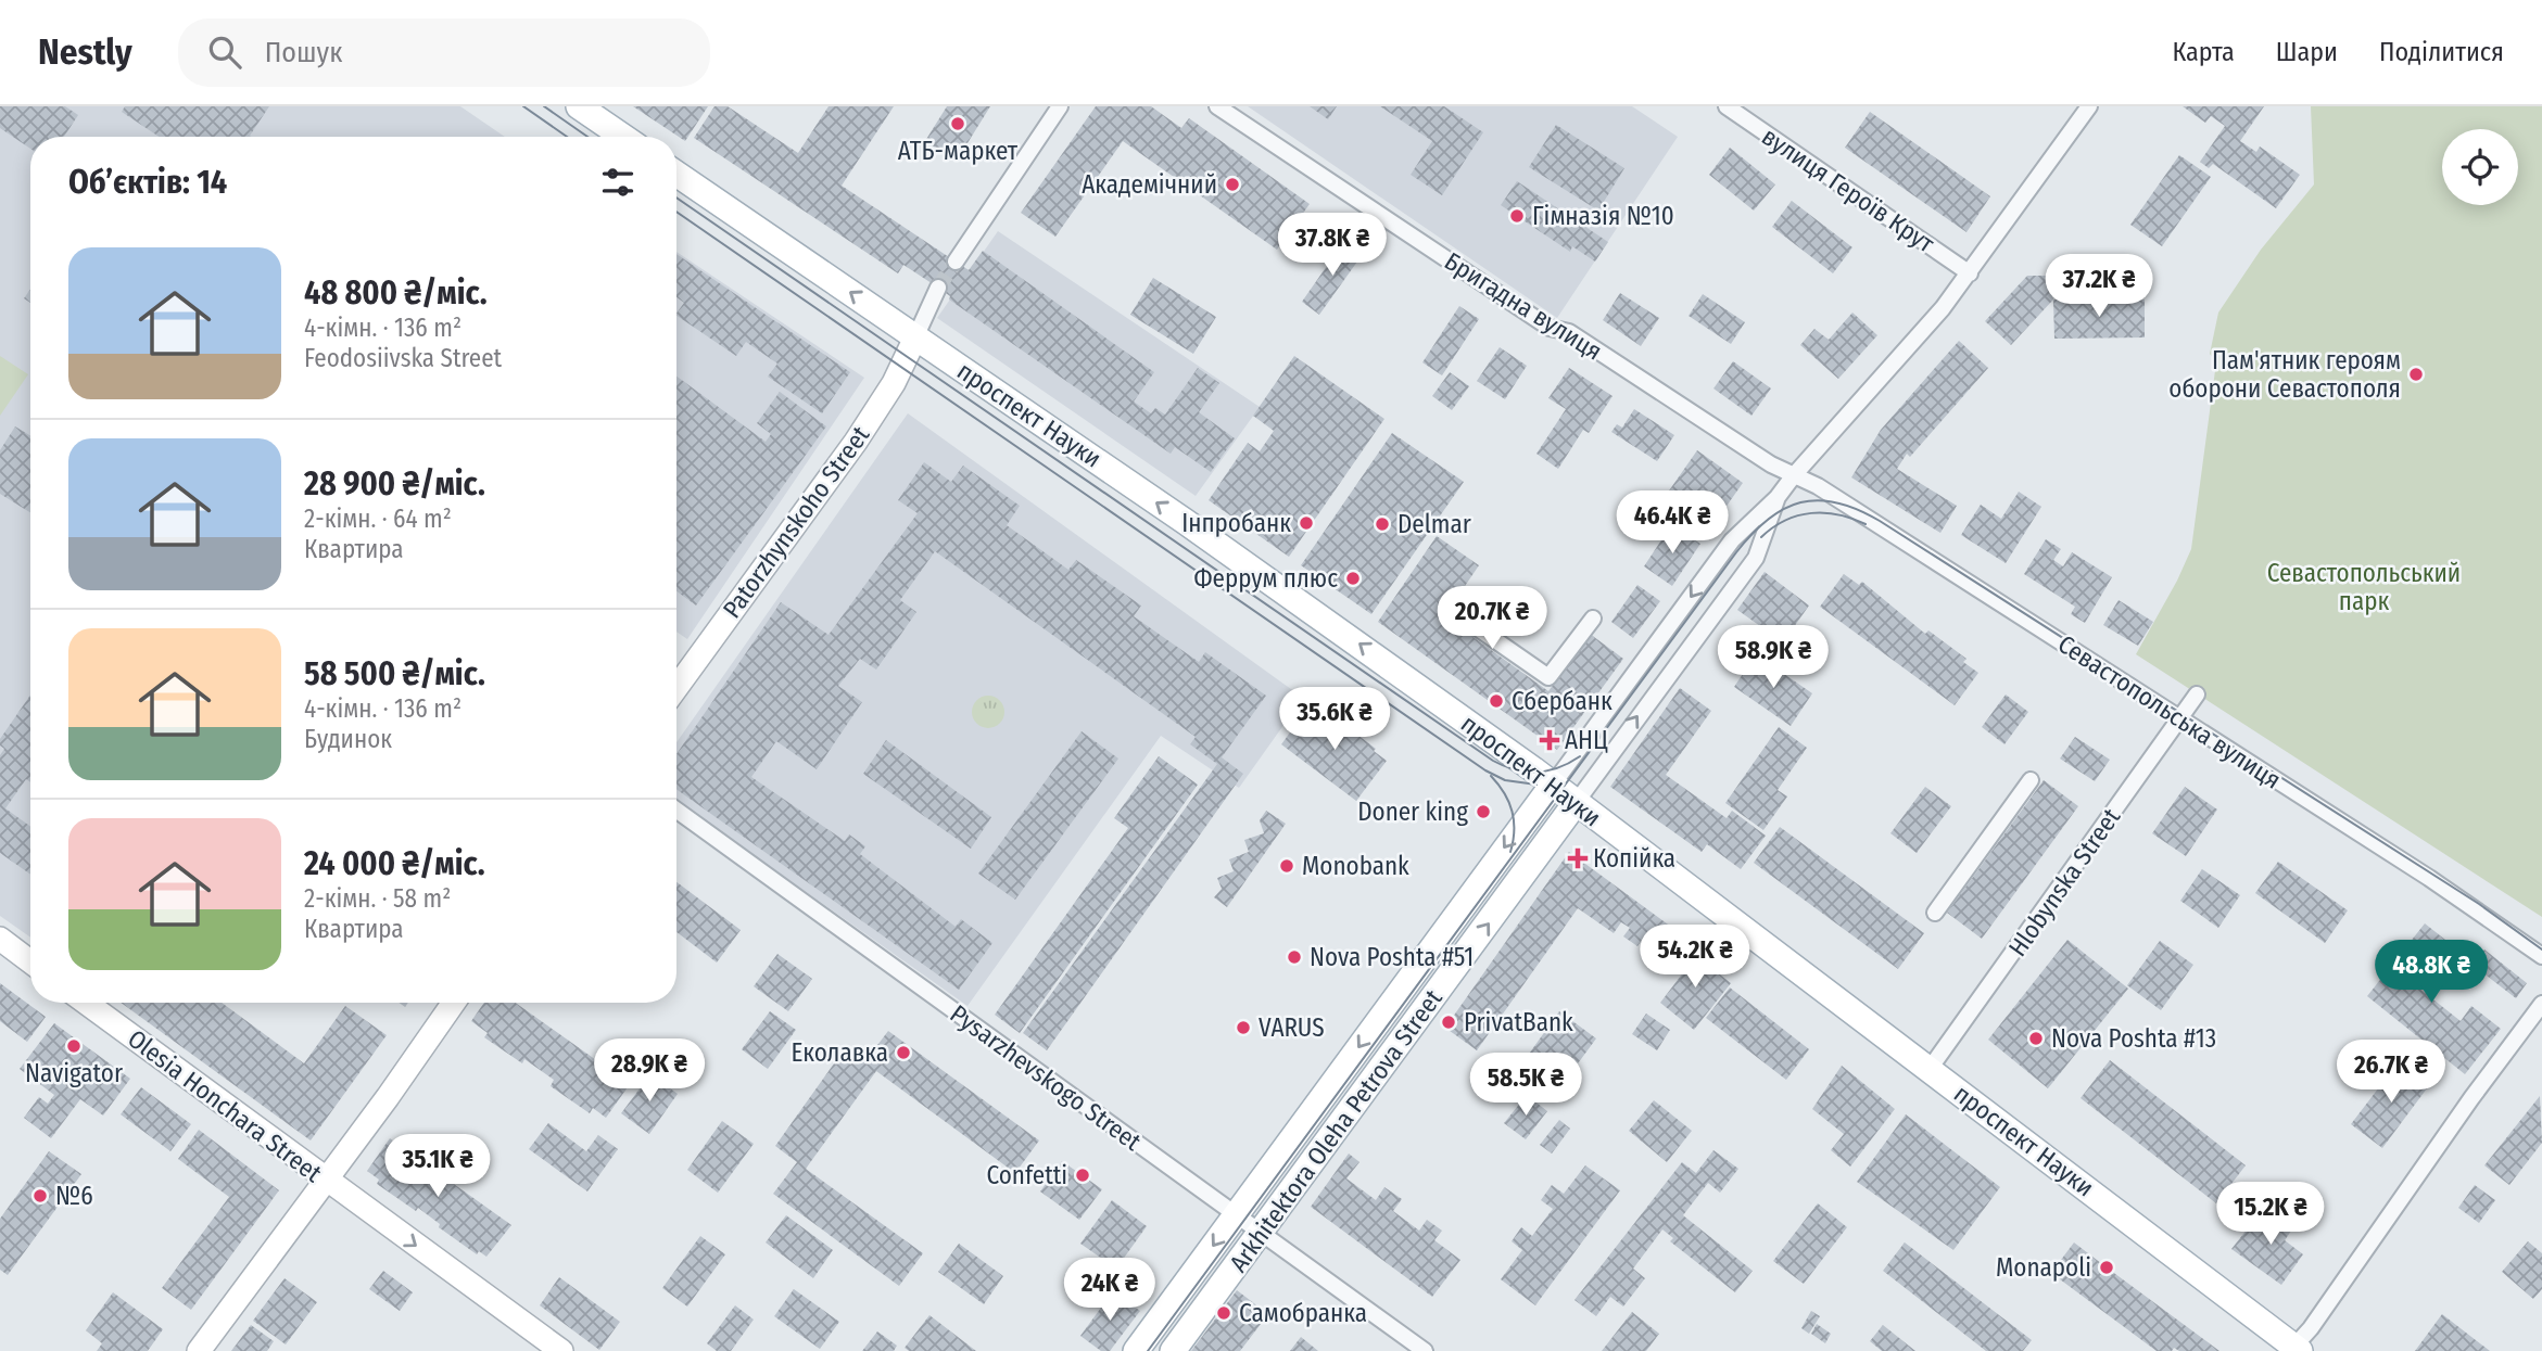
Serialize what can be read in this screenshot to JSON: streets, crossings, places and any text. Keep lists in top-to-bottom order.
{
  "streets": {
    "main road": ["проспект Науки", "Arkhitektora Oleha Petrova Street"],
    "street": [
      "вулиця Героїв Крут",
      "Бригадна вулиця",
      "Patorzhynskoho Street",
      "Севастопольська вулиця",
      "Hlobynska Street",
      "Pysarzhevskogo Street",
      "Olesia Honchara Street"
    ]
  },
  "crossings": [
    ["вулиця Героїв Крут", "Arkhitektora Oleha Petrova Street"],
    ["Бригадна вулиця", "Севастопольська вулиця"],
    ["Бригадна вулиця", "Arkhitektora Oleha Petrova Street"],
    ["проспект Науки", "Patorzhynskoho Street"],
    ["проспект Науки", "Hlobynska Street"],
    ["проспект Науки", "Arkhitektora Oleha Petrova Street"],
    ["Севастопольська вулиця", "Hlobynska Street"],
    ["Севастопольська вулиця", "Arkhitektora Oleha Petrova Street"],
    ["Pysarzhevskogo Street", "Arkhitektora Oleha Petrova Street"]
  ],
  "one_way": ["проспект Науки", "Olesia Honchara Street"],
  "parks": ["Севастопольський парк"],
  "places": {
    "other": [
      "АТБ-маркет",
      "Академічний",
      "Гімназія №10",
      "Пам'ятник героям оборони Севастополя",
      "Інпробанк",
      "Delmar",
      "Феррум плюс",
      "Сбербанк",
      "Doner king",
      "Monobank",
      "Nova Poshta #51",
      "PrivatBank",
      "VARUS",
      "Nova Poshta #13",
      "Navigator",
      "Еколавка",
      "Confetti",
      "№6",
      "Monapoli",
      "Самобранка"
    ],
    "health": ["АНЦ", "Копійка"]
  },
  "page": {
    "header": "Nestly",
    "search": "Пошук",
    "nav": ["Карта", "Шари", "Поділитися"],
    "heading": "Об’єктів: 14",
    "price": [
      "37.8K ₴",
      "37.2K ₴",
      "46.4K ₴",
      "20.7K ₴",
      "58.9K ₴",
      "35.6K ₴",
      "54.2K ₴",
      "48.8K ₴",
      "28.9K ₴",
      "26.7K ₴",
      "58.5K ₴",
      "35.1K ₴",
      "15.2K ₴",
      "24K ₴"
    ],
    "list": [
      {
        "name": "48 800 ₴/міс.",
        "note": "4-кімн. · 136 m² · Feodosiivska Street"
      },
      {
        "name": "28 900 ₴/міс.",
        "note": "2-кімн. · 64 m² · Квартира"
      },
      {
        "name": "58 500 ₴/міс.",
        "note": "4-кімн. · 136 m² · Будинок"
      },
      {
        "name": "24 000 ₴/міс.",
        "note": "2-кімн. · 58 m² · Квартира"
      }
    ]
  }
}
